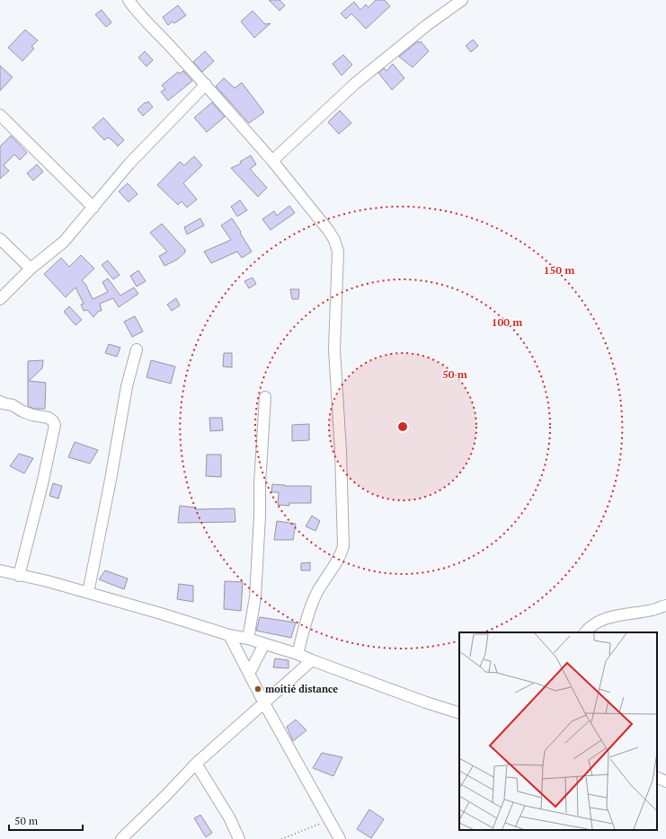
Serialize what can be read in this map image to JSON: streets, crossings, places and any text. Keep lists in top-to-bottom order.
{
  "places": ["moitié distance"],
  "scale_bar": "50 m",
  "rings": ["150 m", "100 m", "50 m"]
}
